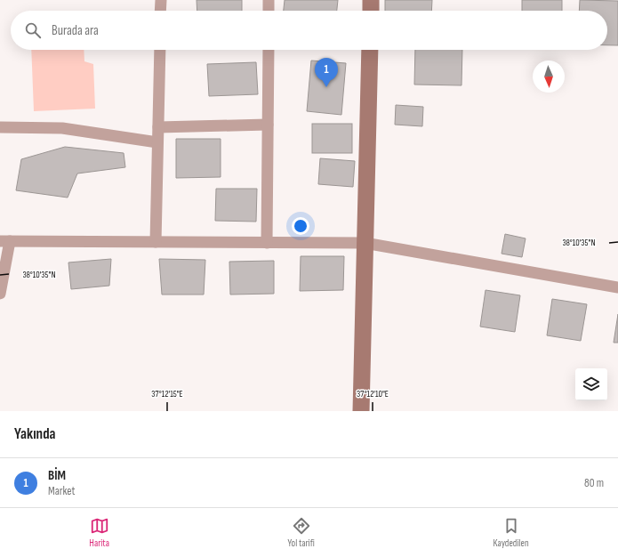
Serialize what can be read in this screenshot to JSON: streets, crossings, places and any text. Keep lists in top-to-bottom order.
{
  "north": "bottom",
  "page": {
    "search": "Burada ara",
    "pins": "1",
    "heading": "Yakında",
    "list": [
      {
        "mark": "1",
        "name": "BİM",
        "note": "Market",
        "value": "80 m"
      }
    ],
    "nav": ["Harita", "Yol tarifi", "Kaydedilen"]
  },
  "coordinates": ["38°10'35\"N", "37°12'15\"E", "37°12'10\"E"]
}
